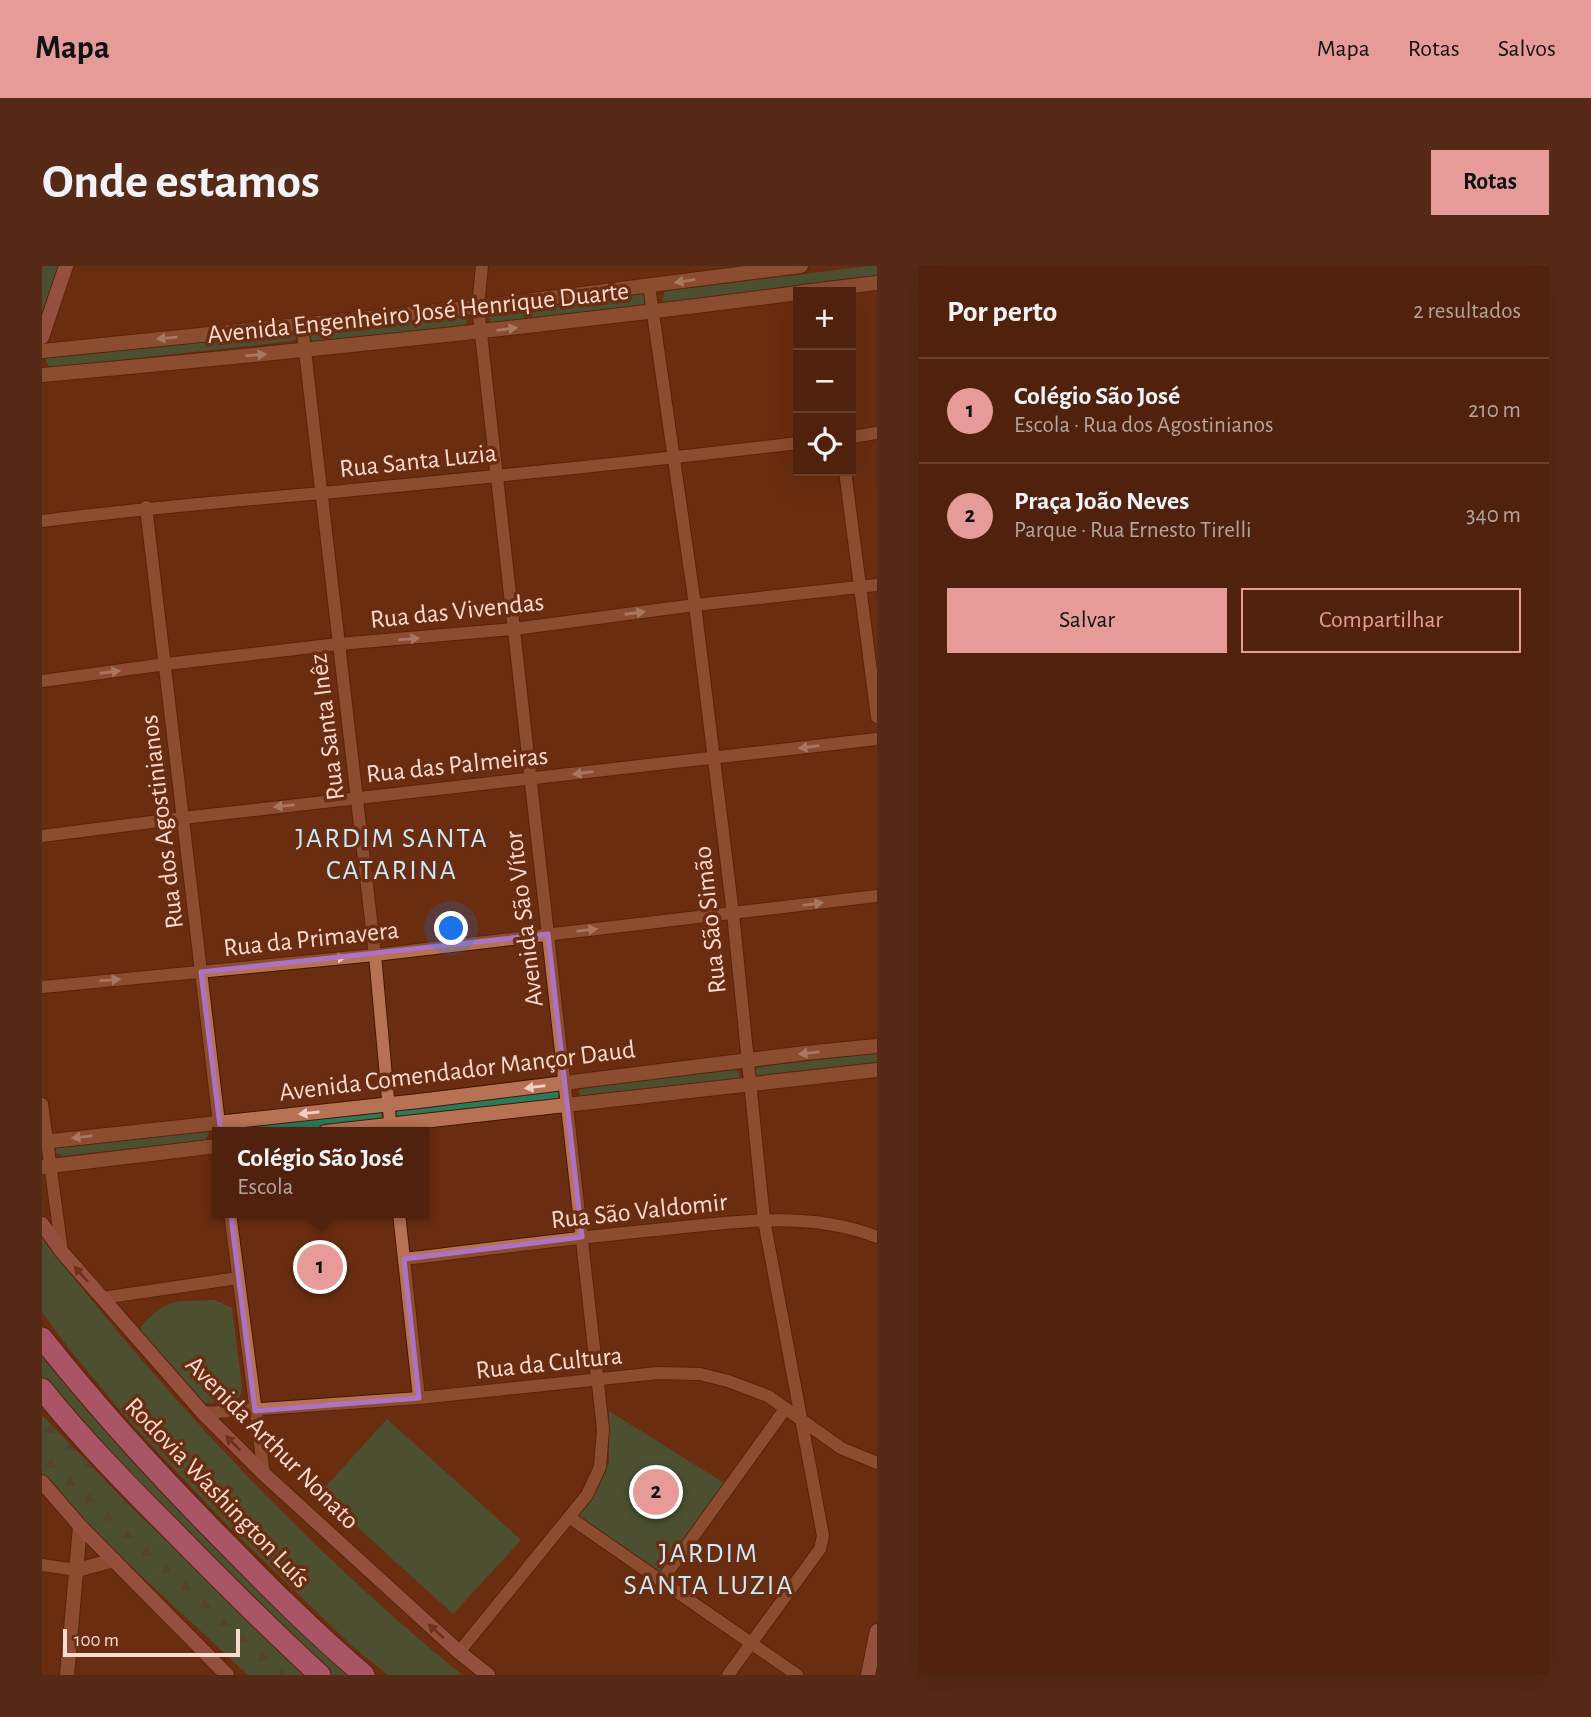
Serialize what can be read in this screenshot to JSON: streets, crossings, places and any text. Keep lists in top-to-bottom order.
{
  "streets": {
    "highway": ["Rodovia Washington Luís"],
    "main road": ["Avenida Arthur Nonato"],
    "street": [
      "Avenida Engenheiro José Henrique Duarte",
      "Rua Santa Luzia",
      "Rua das Vivendas",
      "Rua Santa Inêz",
      "Rua das Palmeiras",
      "Rua dos Agostinianos",
      "Avenida São Vítor",
      "Rua São Simão",
      "Rua da Primavera",
      "Avenida Comendador Mançor Daud",
      "Rua São Valdomir",
      "Rua da Cultura"
    ]
  },
  "crossings": [
    ["Avenida Engenheiro José Henrique Duarte", "Rua Santa Inêz"],
    ["Avenida Engenheiro José Henrique Duarte", "Avenida São Vítor"],
    ["Avenida Engenheiro José Henrique Duarte", "Rua São Simão"],
    ["Rua Santa Luzia", "Rua Santa Inêz"],
    ["Rua Santa Luzia", "Rua dos Agostinianos"],
    ["Rua Santa Luzia", "Avenida São Vítor"],
    ["Rua Santa Luzia", "Rua São Simão"],
    ["Rua das Vivendas", "Rua Santa Inêz"],
    ["Rua das Vivendas", "Rua dos Agostinianos"],
    ["Rua das Vivendas", "Avenida São Vítor"],
    ["Rua das Vivendas", "Rua São Simão"],
    ["Rua Santa Inêz", "Rua das Palmeiras"],
    ["Rua Santa Inêz", "Rua da Primavera"],
    ["Rua Santa Inêz", "Avenida Comendador Mançor Daud"],
    ["Rua das Palmeiras", "Rua dos Agostinianos"],
    ["Rua das Palmeiras", "Avenida São Vítor"],
    ["Rua das Palmeiras", "Rua São Simão"],
    ["Rua dos Agostinianos", "Rua da Primavera"],
    ["Rua dos Agostinianos", "Avenida Comendador Mançor Daud"],
    ["Avenida São Vítor", "Rua da Primavera"],
    ["Avenida São Vítor", "Avenida Comendador Mançor Daud"],
    ["Avenida São Vítor", "Rua São Valdomir"],
    ["Avenida São Vítor", "Rua da Cultura"],
    ["Avenida São Vítor", "Avenida Arthur Nonato"],
    ["Rua São Simão", "Rua da Primavera"],
    ["Rua São Simão", "Avenida Comendador Mançor Daud"],
    ["Rua São Simão", "Rua São Valdomir"],
    ["Rua São Simão", "Rua da Cultura"],
    ["Rua da Cultura", "Avenida Arthur Nonato"]
  ],
  "one_way": [
    "Rua das Vivendas",
    "Rua das Palmeiras",
    "Rua da Primavera",
    "Avenida Arthur Nonato"
  ],
  "districts": ["JARDIM SANTA CATARINA", "JARDIM SANTA LUZIA"],
  "scale_bar": "100 m",
  "page": {
    "header": "Mapa",
    "nav": ["Mapa", "Rotas", "Salvos"],
    "buttons": [
      "Rotas",
      ["Salvar", "Compartilhar"]
    ],
    "title": "Onde estamos",
    "heading": ["Por perto", "2 resultados"],
    "map_buttons": ["+", "−"],
    "list": [
      {
        "mark": "1",
        "name": "Colégio São José",
        "note": "Escola · Rua dos Agostinianos",
        "value": "210 m"
      },
      {
        "mark": "2",
        "name": "Praça João Neves",
        "note": "Parque · Rua Ernesto Tirelli",
        "value": "340 m"
      }
    ],
    "popup": ["Colégio São José", "Escola"],
    "pins": ["1", "2"],
    "scale": "100 m"
  }
}
